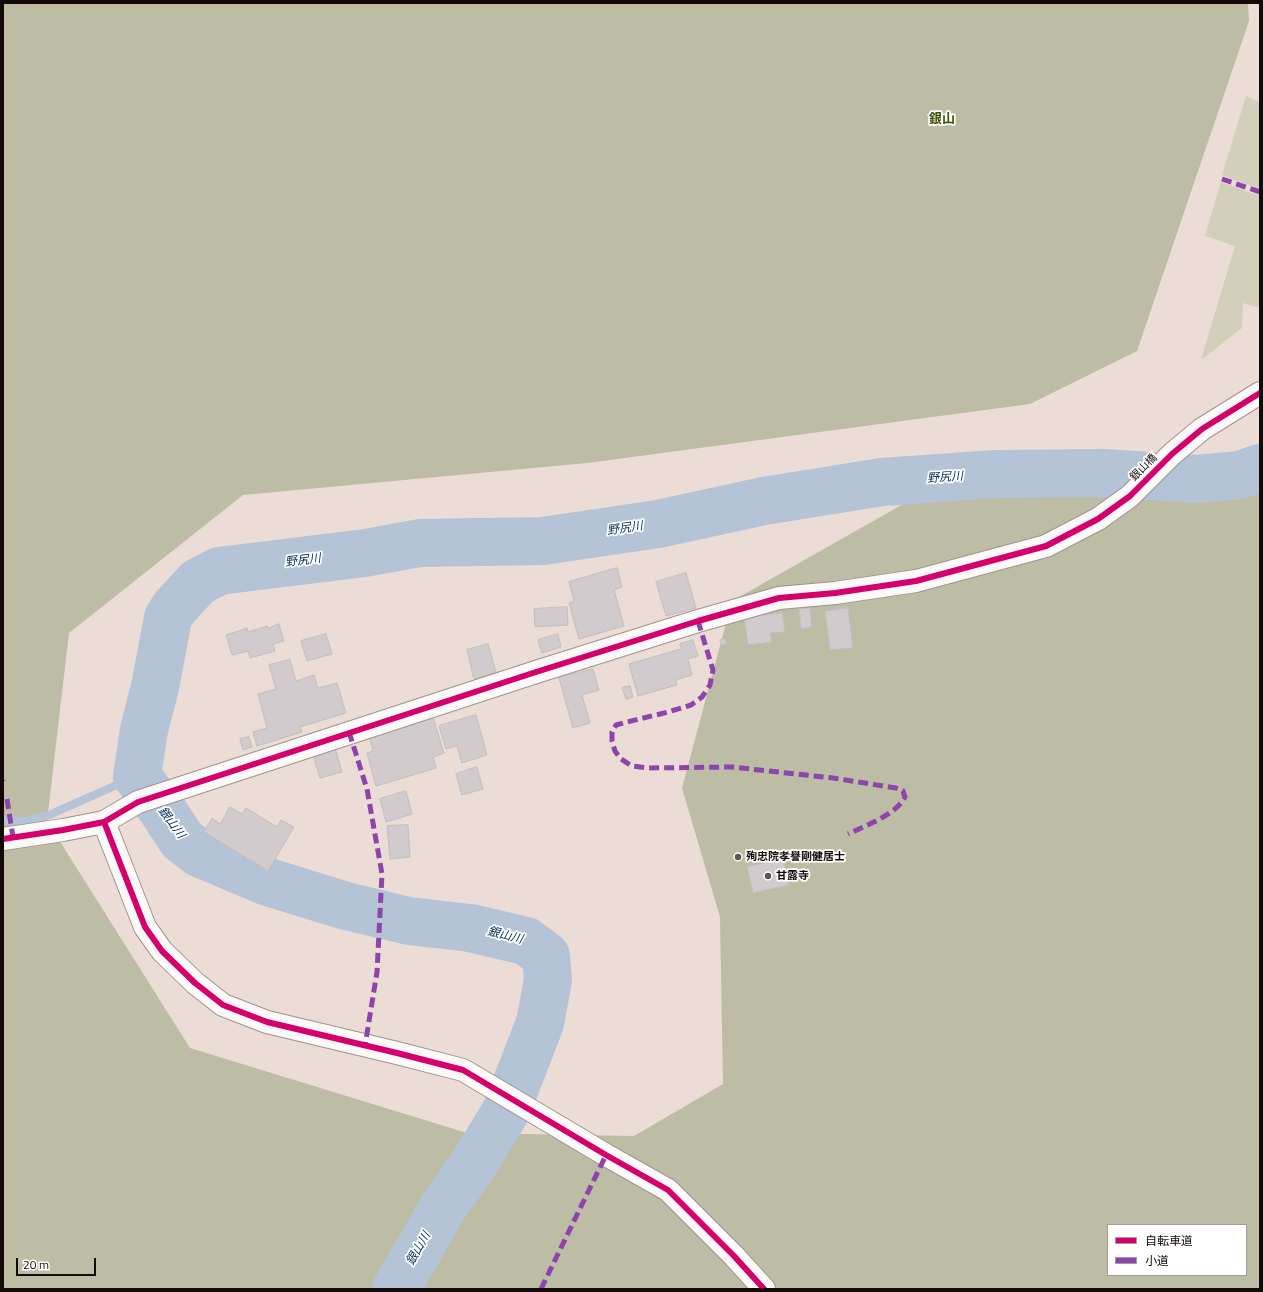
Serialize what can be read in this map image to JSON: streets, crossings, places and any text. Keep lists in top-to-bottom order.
{
  "streets": {
    "street": ["銀山橋"]
  },
  "districts": ["銀山"],
  "water": ["野尻川", "銀山川"],
  "places": ["殉忠院孝譽剛健居士", "甘露寺"],
  "legend": ["自転車道", "小道"],
  "scale_bar": "20 m"
}
